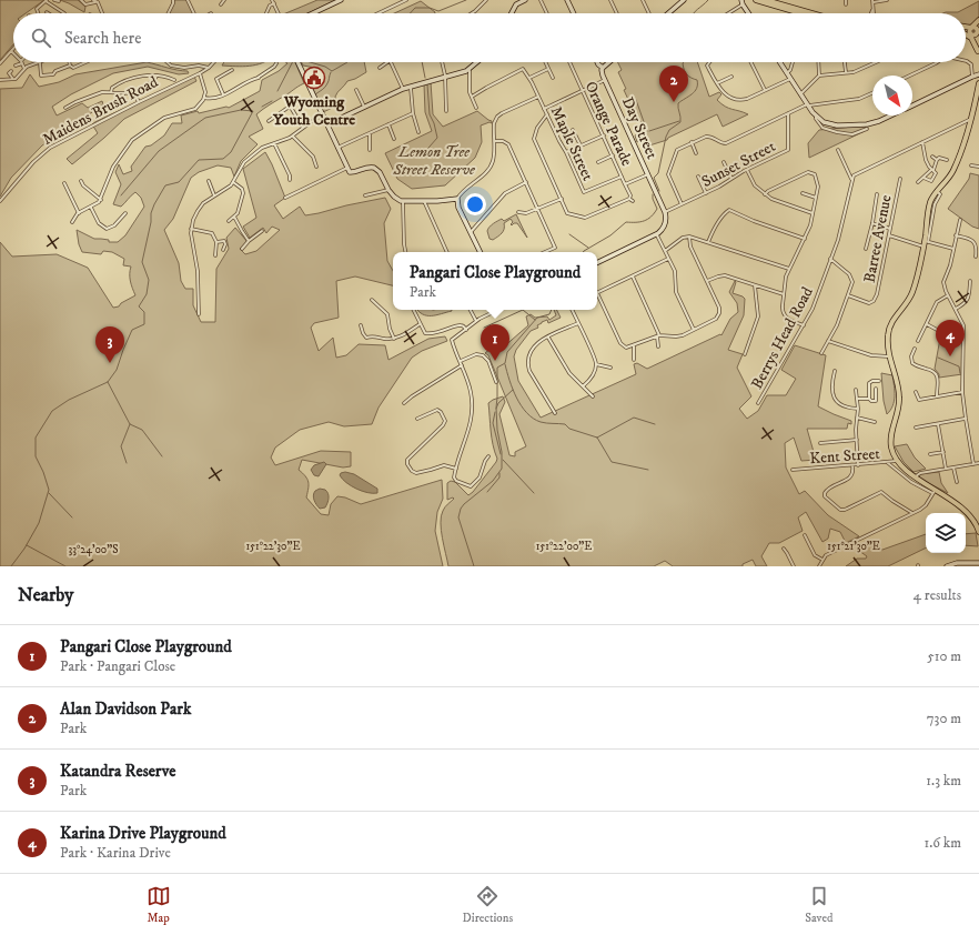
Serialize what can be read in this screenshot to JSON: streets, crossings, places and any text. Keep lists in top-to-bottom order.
{
  "streets": {
    "street": [
      "Maidens Brush Road",
      "Orange Parade",
      "Day Street",
      "Maple Street",
      "Sunset Street",
      "Barree Avenue",
      "Berrys Head Road",
      "Kent Street"
    ]
  },
  "crossings": [
    ["Orange Parade", "Maple Street"],
    ["Day Street", "Sunset Street"]
  ],
  "parks": ["Lemon Tree Street Reserve"],
  "places": {
    "public building": ["Wyoming Youth Centre"]
  },
  "north": "bottom right",
  "page": {
    "search": "Search here",
    "pins": [
      "2",
      "4",
      "1",
      "3"
    ],
    "popup": ["Pangari Close Playground", "Park"],
    "heading": ["Nearby", "4 results"],
    "list": [
      {
        "mark": "1",
        "name": "Pangari Close Playground",
        "note": "Park · Pangari Close",
        "value": "510 m"
      },
      {
        "mark": "2",
        "name": "Alan Davidson Park",
        "note": "Park",
        "value": "730 m"
      },
      {
        "mark": "3",
        "name": "Katandra Reserve",
        "note": "Park",
        "value": "1.3 km"
      },
      {
        "mark": "4",
        "name": "Karina Drive Playground",
        "note": "Park · Karina Drive",
        "value": "1.6 km"
      }
    ],
    "nav": ["Map", "Directions", "Saved"]
  },
  "coordinates": [
    "151°22'30\"E",
    "151°22'00\"E",
    "151°21'30\"E",
    "33°24'00\"S"
  ]
}
